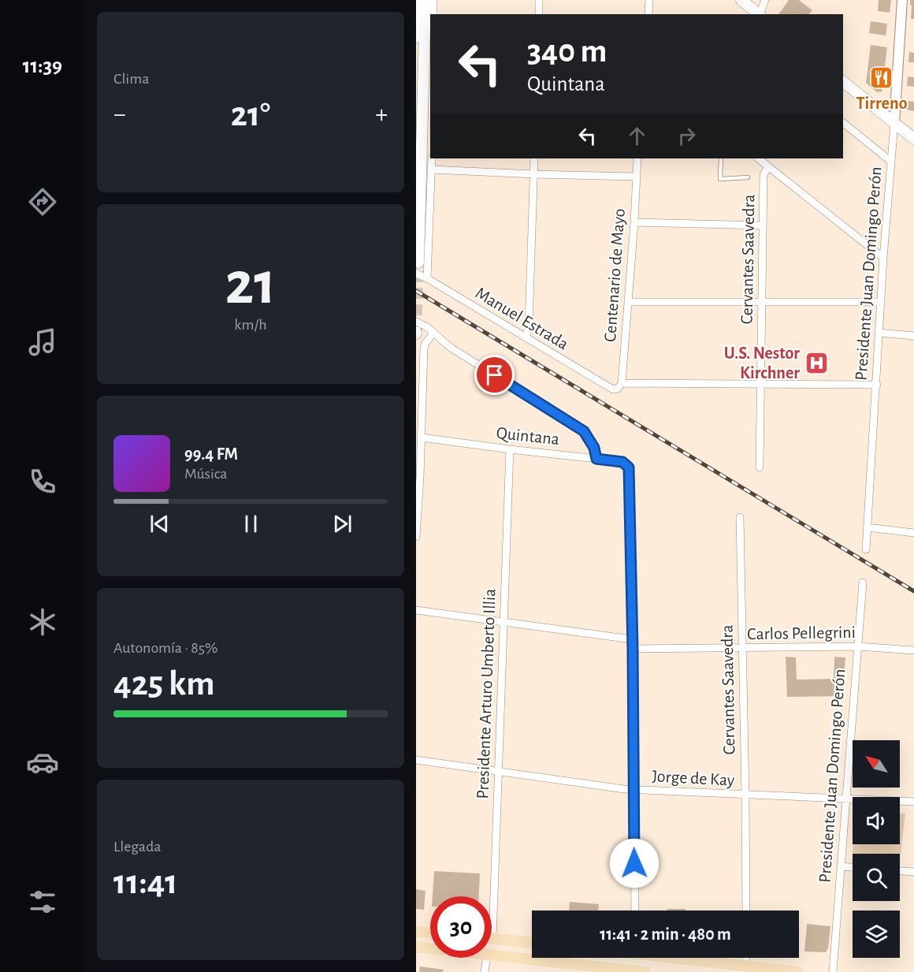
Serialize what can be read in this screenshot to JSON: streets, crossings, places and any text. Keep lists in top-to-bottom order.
{
  "streets": {
    "street": [
      "Cervantes Saavedra",
      "Presidente Juan Domingo Perón",
      "Centenario de Mayo",
      "Manuel Estrada",
      "Quintana",
      "Carlos Pellegrini",
      "Presidente Arturo Umberto Illia",
      "Jorge de Kay"
    ]
  },
  "crossings": [
    ["Cervantes Saavedra", "Carlos Pellegrini"],
    ["Cervantes Saavedra", "Jorge de Kay"],
    ["Presidente Juan Domingo Perón", "Carlos Pellegrini"],
    ["Presidente Juan Domingo Perón", "Jorge de Kay"],
    ["Centenario de Mayo", "Manuel Estrada"],
    ["Quintana", "Presidente Arturo Umberto Illia"],
    ["Presidente Arturo Umberto Illia", "Jorge de Kay"]
  ],
  "places": {
    "restaurant": ["Tirreno"],
    "hospital": ["U.S. Nestor Kirchner"]
  },
  "north": "top left",
  "page": {
    "tabs": "11:39",
    "tile": [
      "Clima",
      ["21", "km/h"],
      ["Autonomía · 85%", "425 km"],
      ["Llegada", "11:41"]
    ],
    "turn": ["340 m", "Quintana"],
    "heat": ["−", "21°", "+"],
    "song": ["99.4 FM", "Música"],
    "limit": "30",
    "trip": "11:41 · 2 min · 480 m"
  }
}
